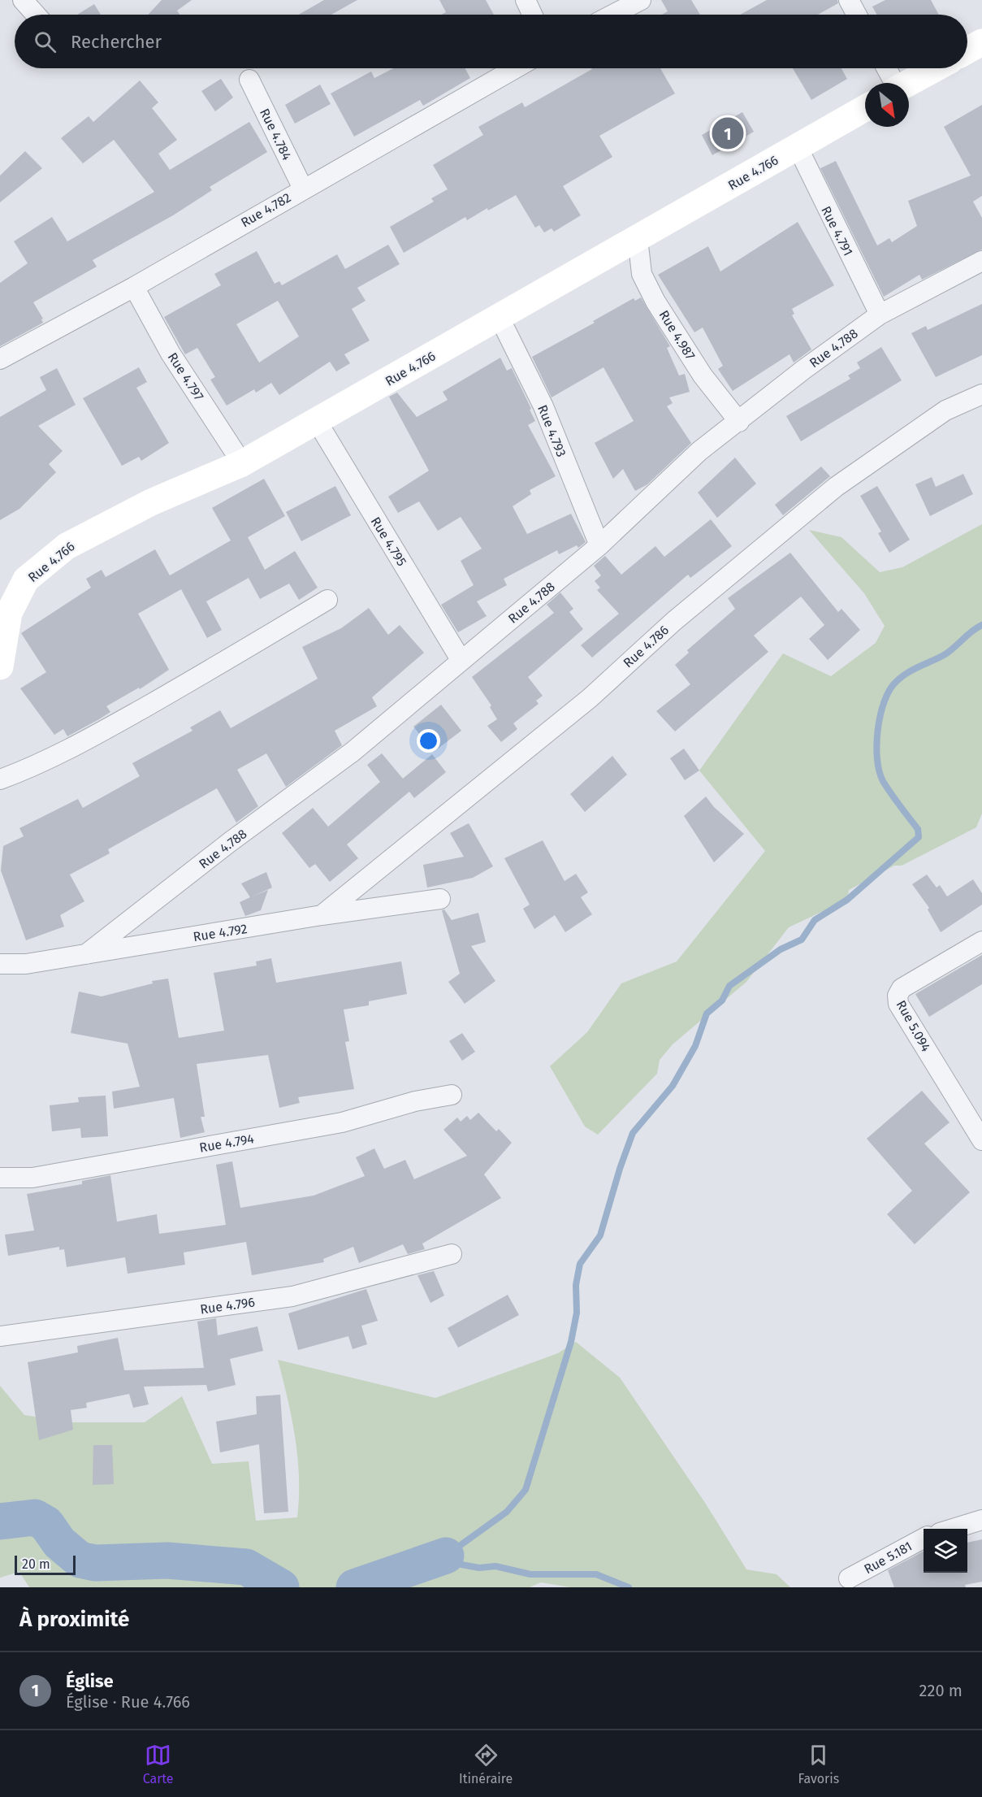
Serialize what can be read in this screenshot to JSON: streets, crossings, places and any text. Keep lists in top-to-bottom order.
{
  "streets": {
    "street": [
      "Rue 4.784",
      "Rue 4.766",
      "Rue 4.782",
      "Rue 4.791",
      "Rue 4.987",
      "Rue 4.788",
      "Rue 4.797",
      "Rue 4.793",
      "Rue 4.795",
      "Rue 4.786",
      "Rue 4.792",
      "Rue 5.094",
      "Rue 4.794",
      "Rue 4.796",
      "Rue 5.181"
    ]
  },
  "crossings": [
    ["Rue 4.784", "Rue 4.782"],
    ["Rue 4.766", "Rue 4.791"],
    ["Rue 4.766", "Rue 4.987"],
    ["Rue 4.766", "Rue 4.797"],
    ["Rue 4.766", "Rue 4.793"],
    ["Rue 4.766", "Rue 4.795"],
    ["Rue 4.782", "Rue 4.797"],
    ["Rue 4.791", "Rue 4.788"],
    ["Rue 4.987", "Rue 4.788"],
    ["Rue 4.788", "Rue 4.793"],
    ["Rue 4.788", "Rue 4.795"],
    ["Rue 4.788", "Rue 4.792"],
    ["Rue 4.786", "Rue 4.792"]
  ],
  "scale_bar": "20 m",
  "north": "bottom right",
  "page": {
    "search": "Rechercher",
    "pins": "1",
    "scale": "20 m",
    "heading": "À proximité",
    "list": [
      {
        "mark": "1",
        "name": "Église",
        "note": "Église · Rue 4.766",
        "value": "220 m"
      }
    ],
    "nav": ["Carte", "Itinéraire", "Favoris"]
  }
}
